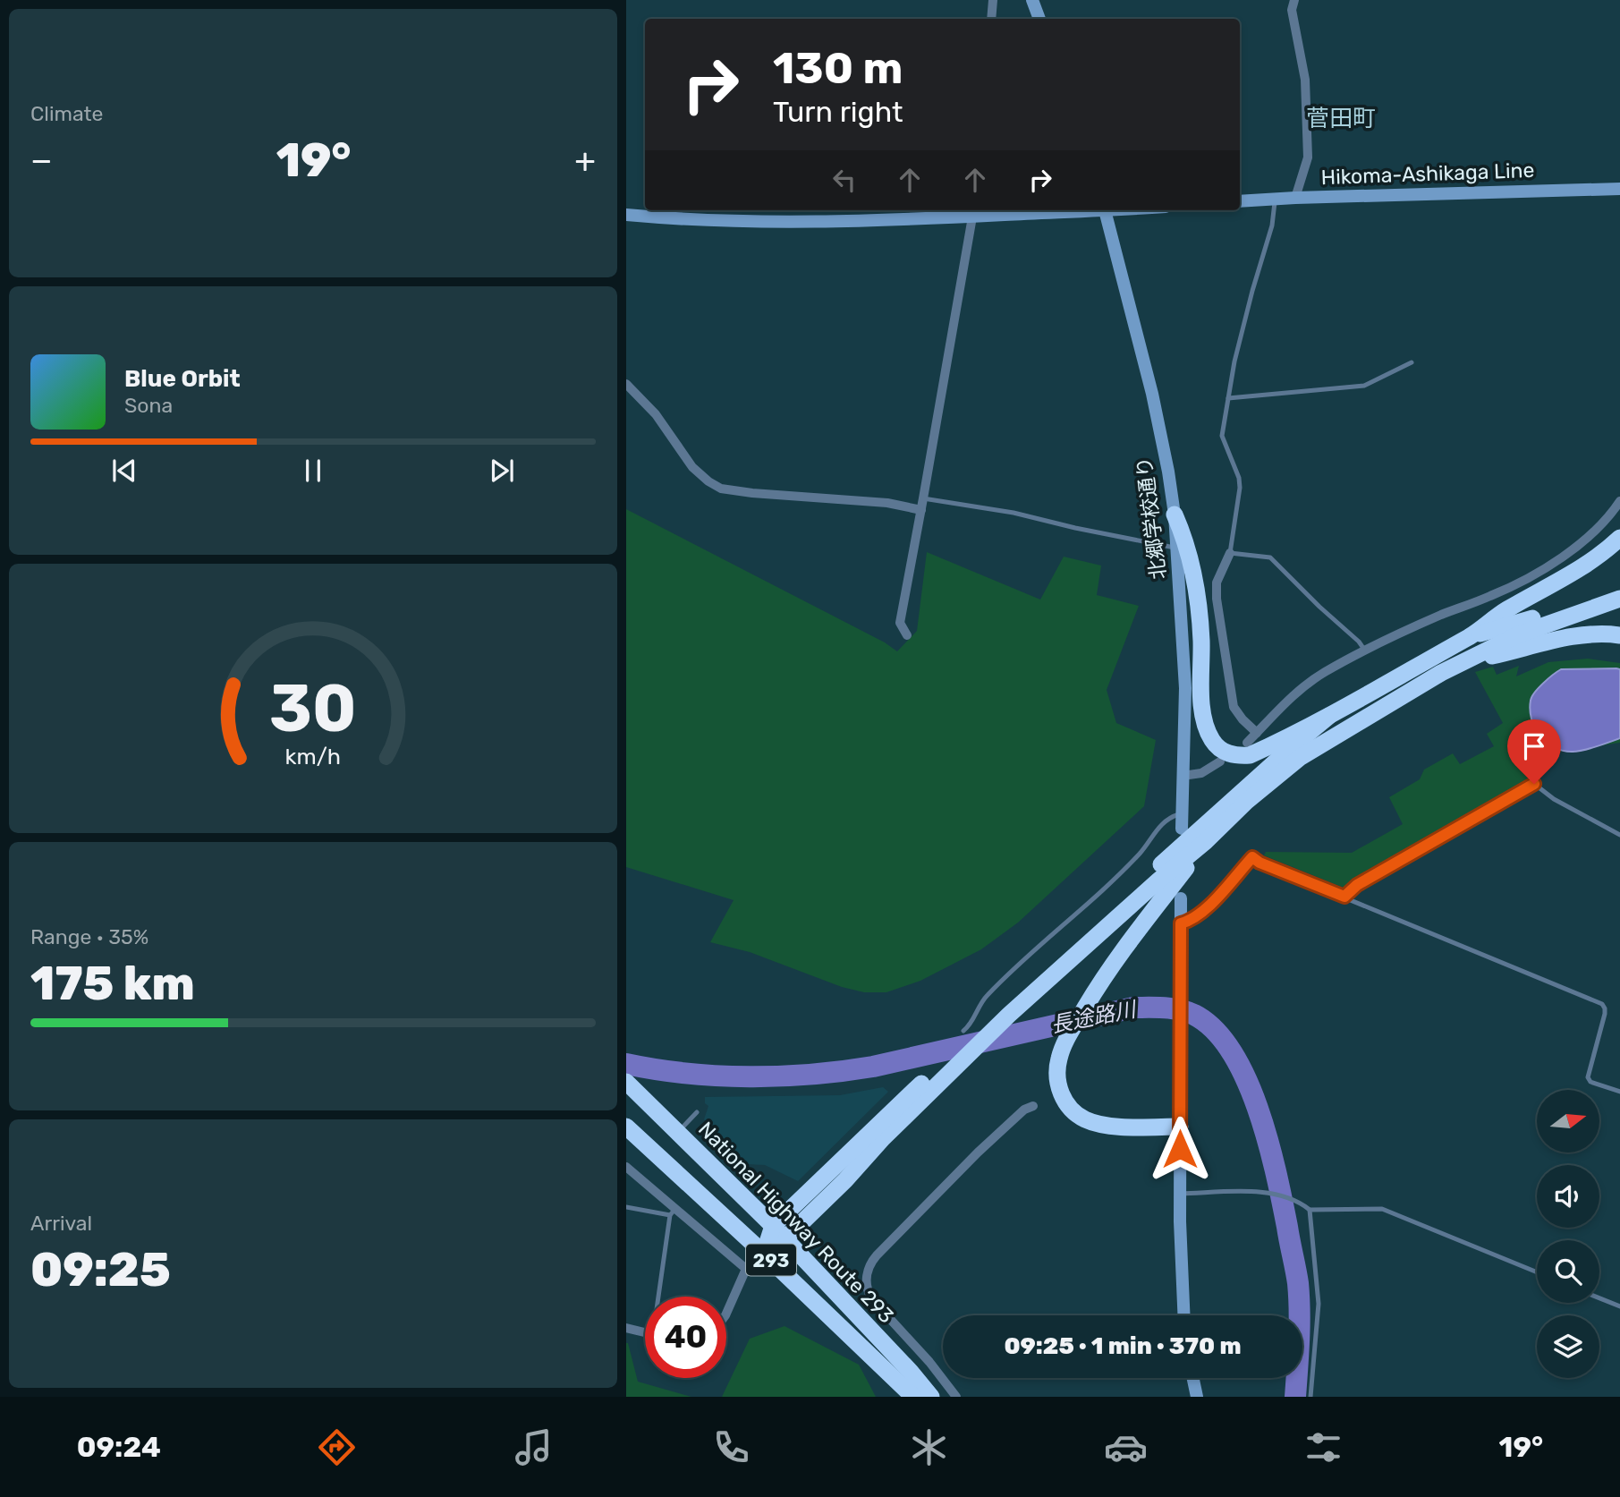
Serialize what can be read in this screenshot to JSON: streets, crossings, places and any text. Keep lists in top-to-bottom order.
{
  "streets": {
    "highway": ["National Highway Route 293", "293"],
    "street": ["Hikoma-Ashikaga Line", "北郷学校通り"]
  },
  "districts": ["菅田町"],
  "water": ["長途路川"],
  "north": "right",
  "page": {
    "tile": [
      "Climate",
      ["Range · 35%", "175 km"],
      ["Arrival", "09:25"]
    ],
    "turn": ["130 m", "Turn right"],
    "heat": ["−", "19°", "+"],
    "song": ["Blue Orbit", "Sona"],
    "limit": "40",
    "trip": "09:25 · 1 min · 370 m",
    "tabs": ["09:24", "19°"],
    "gauge": ["30", "km/h"]
  }
}
